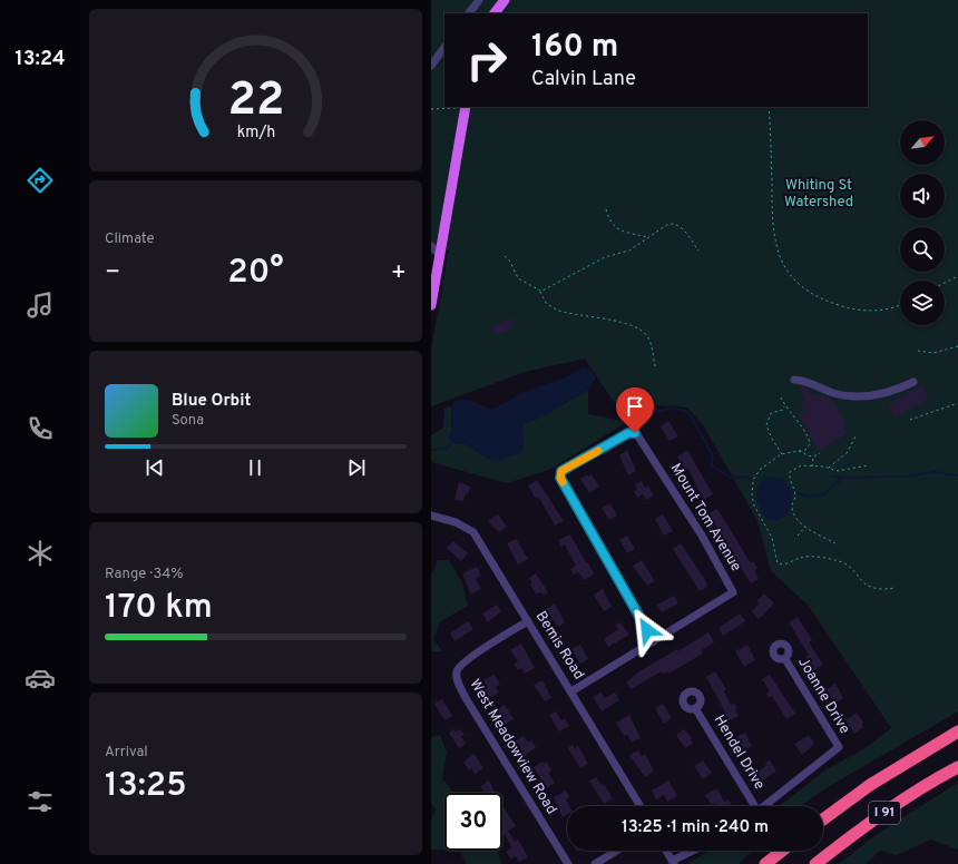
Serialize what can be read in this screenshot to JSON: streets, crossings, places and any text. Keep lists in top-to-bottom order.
{
  "streets": {
    "highway": ["I 91"],
    "street": [
      "Mount Tom Avenue",
      "Bemis Road",
      "Joanne Drive",
      "West Meadowview Road",
      "Hendel Drive"
    ]
  },
  "crossings": [
    ["Mount Tom Avenue", "Bemis Road"],
    ["Bemis Road", "West Meadowview Road"]
  ],
  "parks": ["Whiting St Watershed"],
  "north": "top right",
  "page": {
    "tabs": "13:24",
    "turn": ["160 m", "Calvin Lane"],
    "tile": [
      "Climate",
      ["Range · 34%", "170 km"],
      ["Arrival", "13:25"]
    ],
    "heat": ["−", "20°", "+"],
    "song": ["Blue Orbit", "Sona"],
    "limit": "30",
    "trip": "13:25 · 1 min · 240 m",
    "gauge": ["22", "km/h"]
  }
}
